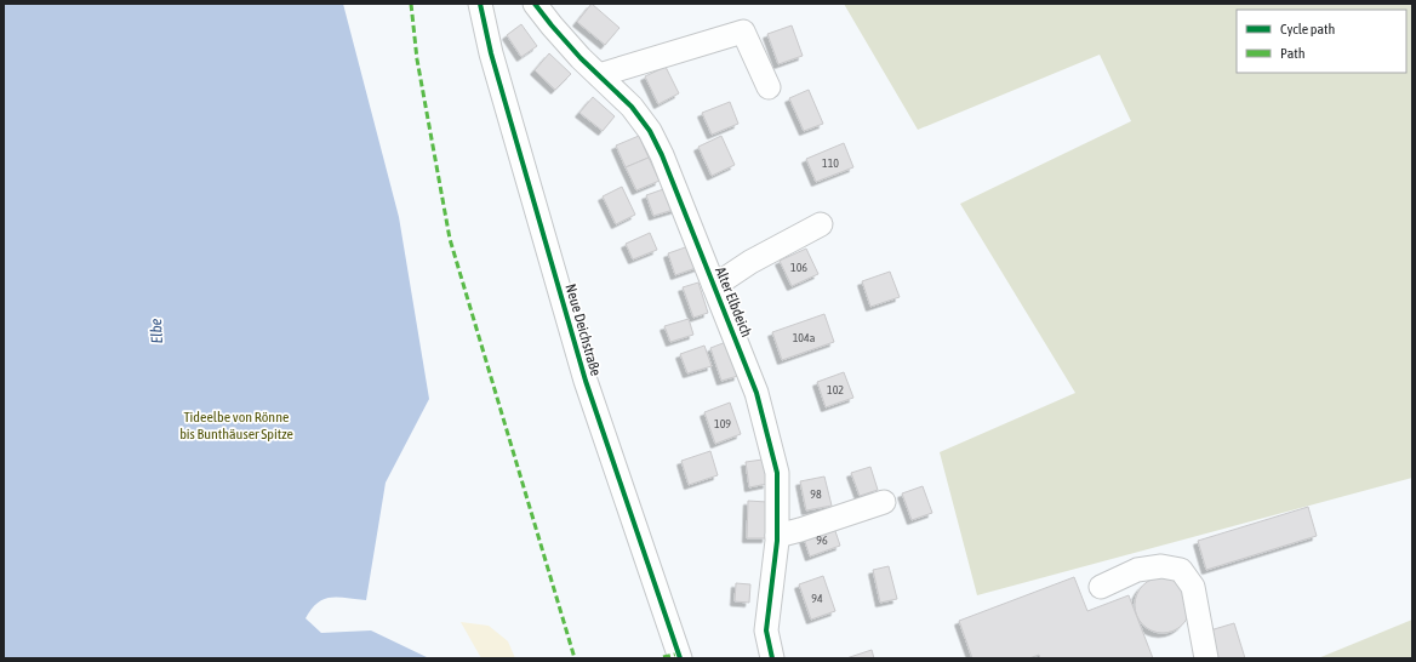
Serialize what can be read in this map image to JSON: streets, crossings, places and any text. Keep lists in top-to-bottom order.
{
  "streets": {
    "street": ["Alter Elbdeich", "Neue Deichstraße"]
  },
  "water": ["Elbe"],
  "parks": ["Tideelbe von Rönne bis Bunthäuser Spitze"],
  "house_numbers": [
    "110",
    "106",
    "104a",
    "102",
    "109",
    "98",
    "96",
    "94"
  ],
  "legend": ["Cycle path", "Path"]
}
